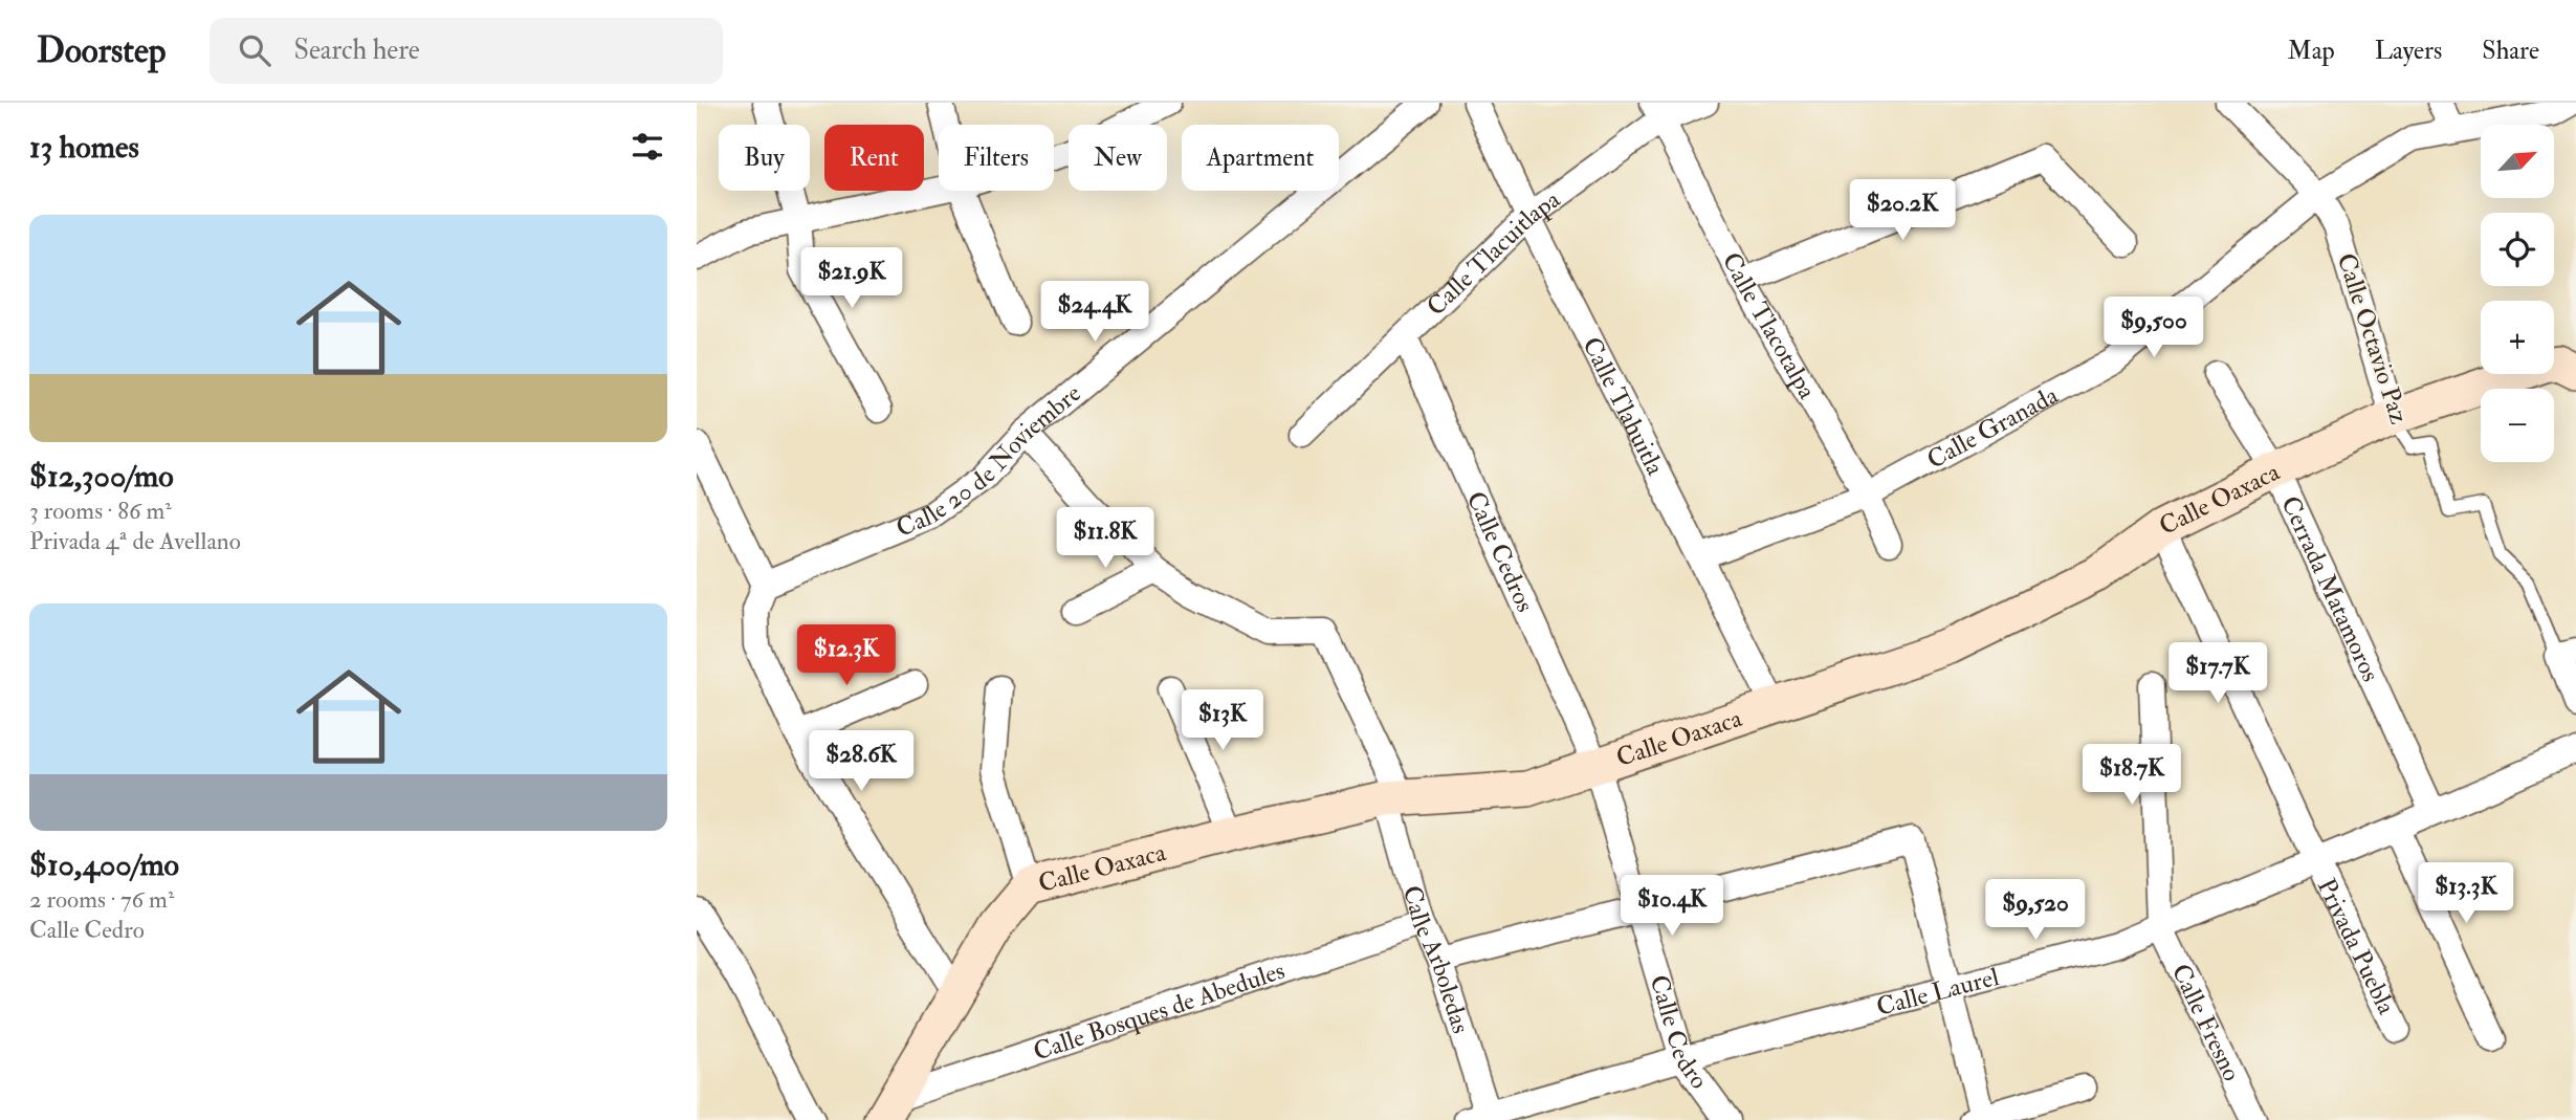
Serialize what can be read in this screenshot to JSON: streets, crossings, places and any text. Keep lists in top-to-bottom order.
{
  "streets": {
    "street": [
      "Calle Tlacuitlapa",
      "Calle Tlacotalpa",
      "Calle Octavio Paz",
      "Calle Tlahuitla",
      "Calle Granada",
      "Calle 20 de Noviembre",
      "Calle Oaxaca",
      "Calle Cedros",
      "Cerrada Matamoros",
      "Privada Puebla",
      "Calle Arboledas",
      "Calle Laurel",
      "Calle Bosques de Abedules",
      "Calle Fresno",
      "Calle Cedro"
    ]
  },
  "crossings": [
    ["Calle Tlacuitlapa", "Calle Tlacotalpa"],
    ["Calle Tlacuitlapa", "Calle Tlahuitla"],
    ["Calle Tlacuitlapa", "Calle Cedros"],
    ["Calle Tlacotalpa", "Calle Granada"],
    ["Calle Octavio Paz", "Calle Granada"],
    ["Calle Octavio Paz", "Calle Oaxaca"],
    ["Calle Tlahuitla", "Calle Granada"],
    ["Calle Tlahuitla", "Calle Oaxaca"],
    ["Calle Oaxaca", "Calle Cedros"],
    ["Calle Oaxaca", "Cerrada Matamoros"],
    ["Calle Oaxaca", "Privada Puebla"],
    ["Calle Oaxaca", "Calle Arboledas"],
    ["Calle Oaxaca", "Calle Bosques de Abedules"],
    ["Calle Oaxaca", "Calle Cedro"],
    ["Calle Cedros", "Calle Cedro"],
    ["Cerrada Matamoros", "Calle Laurel"],
    ["Privada Puebla", "Calle Laurel"],
    ["Calle Arboledas", "Calle Laurel"],
    ["Calle Arboledas", "Calle Bosques de Abedules"],
    ["Calle Laurel", "Calle Fresno"],
    ["Calle Laurel", "Calle Cedro"]
  ],
  "north": "top right",
  "page": {
    "header": "Doorstep",
    "search": "Search here",
    "nav": ["Map", "Layers", "Share"],
    "heading": "13 homes",
    "map_buttons": ["+", "−"],
    "chip": [
      "Buy",
      "Rent",
      "Filters",
      "New",
      "Apartment"
    ],
    "price": [
      "$20.2K",
      "$21.9K",
      "$24.4K",
      "$9,500",
      "$11.8K",
      "$12.3K",
      "$17.7K",
      "$13K",
      "$28.6K",
      "$18.7K",
      "$13.3K",
      "$10.4K",
      "$9,520"
    ],
    "list": [
      {
        "name": "$12,300/mo",
        "note": "3 rooms · 86 m² · Privada 4ª de Avellano"
      },
      {
        "name": "$10,400/mo",
        "note": "2 rooms · 76 m² · Calle Cedro"
      }
    ]
  }
}
